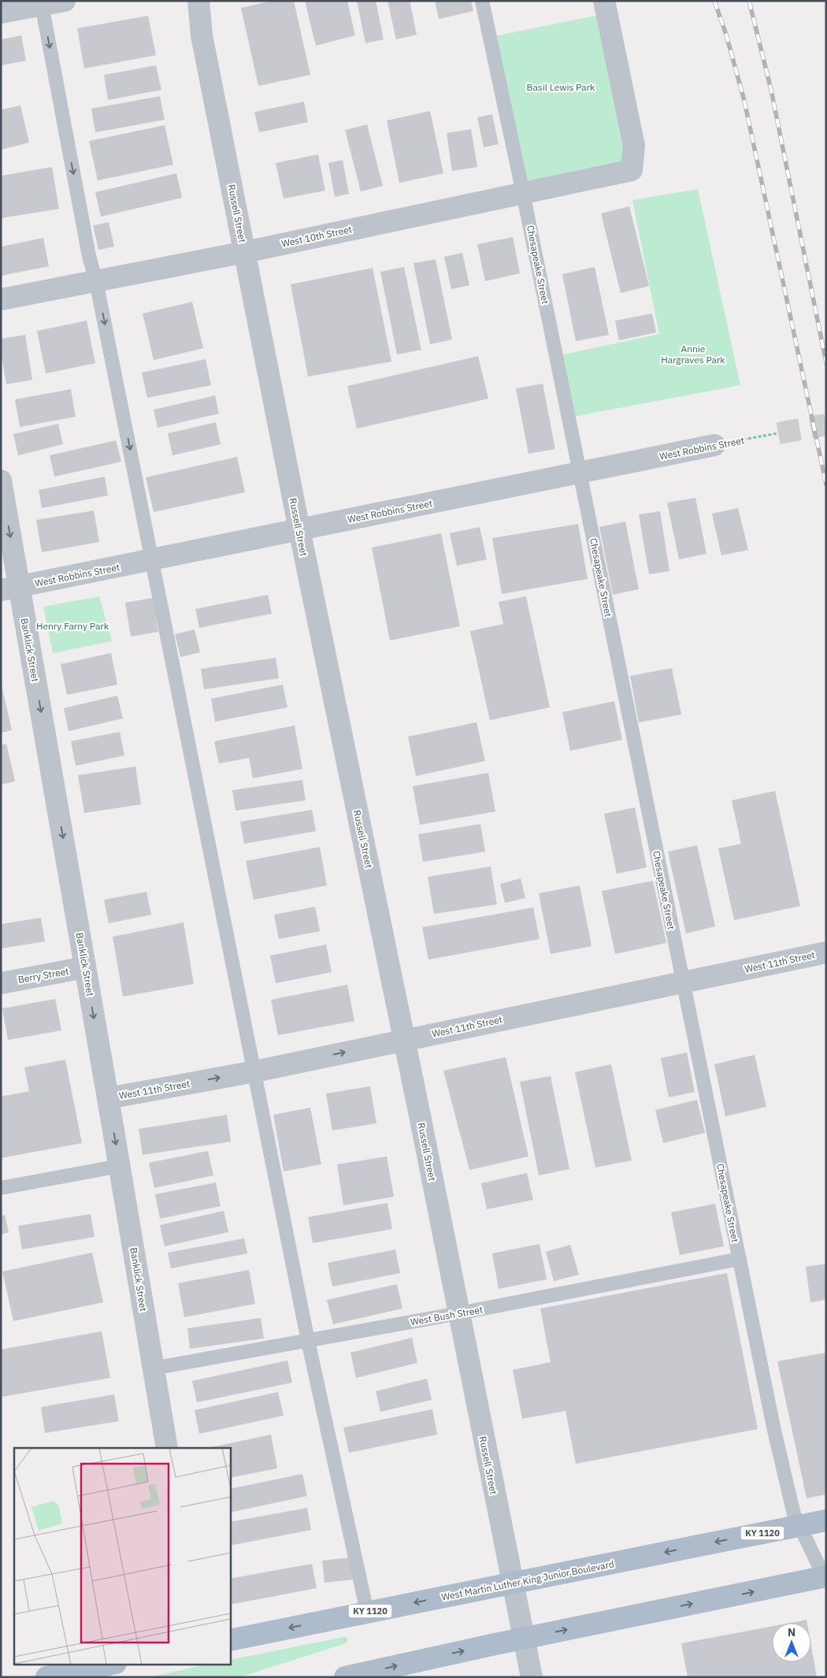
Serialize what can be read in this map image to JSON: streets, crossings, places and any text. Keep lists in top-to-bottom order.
{
  "streets": {
    "main road": ["KY 1120", "West Martin Luther King Junior Boulevard"],
    "street": [
      "Russell Street",
      "West 10th Street",
      "West Robbins Street",
      "Banklick Street",
      "West 11th Street",
      "Berry Street"
    ],
    "lane": ["Chesapeake Street", "West Bush Street"]
  },
  "crossings": [
    ["Russell Street", "West 10th Street"],
    ["Russell Street", "West Robbins Street"],
    ["Russell Street", "West 11th Street"],
    ["Russell Street", "West Bush Street"],
    ["Russell Street", "West Martin Luther King Junior Boulevard"],
    ["West 10th Street", "Chesapeake Street"],
    ["Chesapeake Street", "West Robbins Street"],
    ["Chesapeake Street", "West 11th Street"],
    ["Chesapeake Street", "West Bush Street"],
    ["West Robbins Street", "Banklick Street"],
    ["Banklick Street", "West 11th Street"],
    ["Banklick Street", "Berry Street"],
    ["Banklick Street", "West Bush Street"]
  ],
  "one_way": ["Banklick Street", "West 11th Street"],
  "parks": ["Basil Lewis Park", "Annie Hargraves Park", "Henry Farny Park"],
  "north": "top"
}
